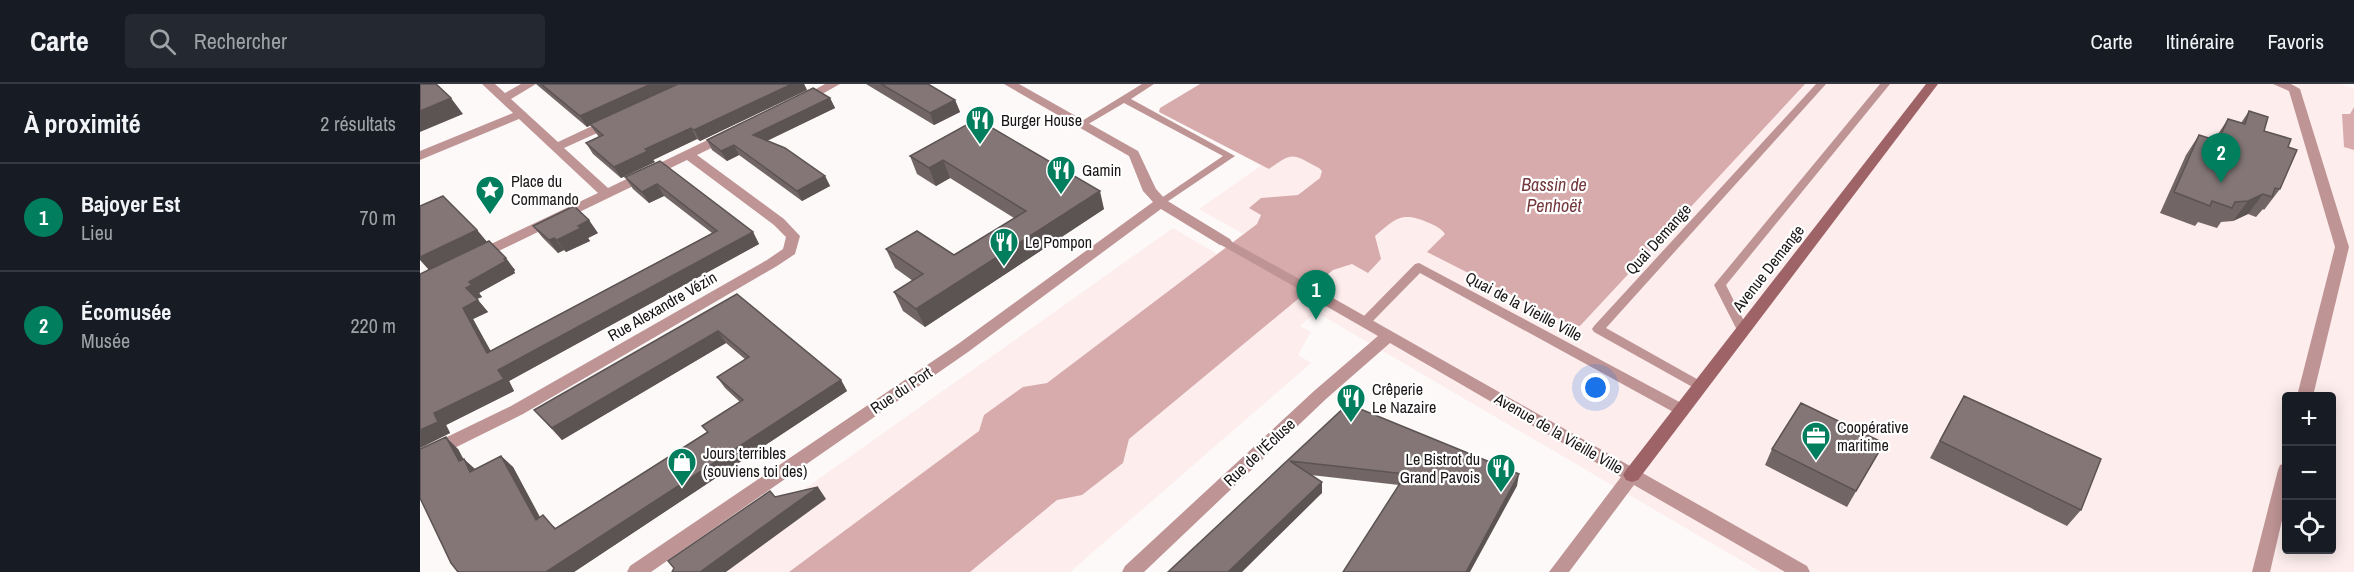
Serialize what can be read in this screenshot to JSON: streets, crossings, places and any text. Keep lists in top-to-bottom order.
{
  "streets": {
    "street": [
      "Avenue Demange",
      "Rue Alexandre Vézin",
      "Rue du Port",
      "Avenue de la Vieille Ville",
      "Rue de l'Écluse"
    ],
    "lane": ["Quai Demange", "Quai de la Vieille Ville"]
  },
  "crossings": [
    ["Quai Demange", "Avenue Demange"],
    ["Avenue Demange", "Quai de la Vieille Ville"],
    ["Avenue Demange", "Avenue de la Vieille Ville"],
    ["Quai de la Vieille Ville", "Avenue de la Vieille Ville"],
    ["Avenue de la Vieille Ville", "Rue de l'Écluse"]
  ],
  "water": ["Bassin de Penhoët"],
  "places": {
    "restaurant": [
      "Burger House",
      "Gamin",
      "Le Pompon",
      "Crêperie Le Nazaire",
      "Le Bistrot du Grand Pavois"
    ],
    "place": ["Place du Commando"],
    "office": ["Coopérative maritime"],
    "shop": ["Jours terribles (souviens toi des)"]
  },
  "page": {
    "header": "Carte",
    "search": "Rechercher",
    "nav": ["Carte", "Itinéraire", "Favoris"],
    "heading": ["À proximité", "2 résultats"],
    "pins": ["2", "1"],
    "list": [
      {
        "mark": "1",
        "name": "Bajoyer Est",
        "note": "Lieu",
        "value": "70 m"
      },
      {
        "mark": "2",
        "name": "Écomusée",
        "note": "Musée",
        "value": "220 m"
      }
    ],
    "map_buttons": ["+", "−"]
  }
}
